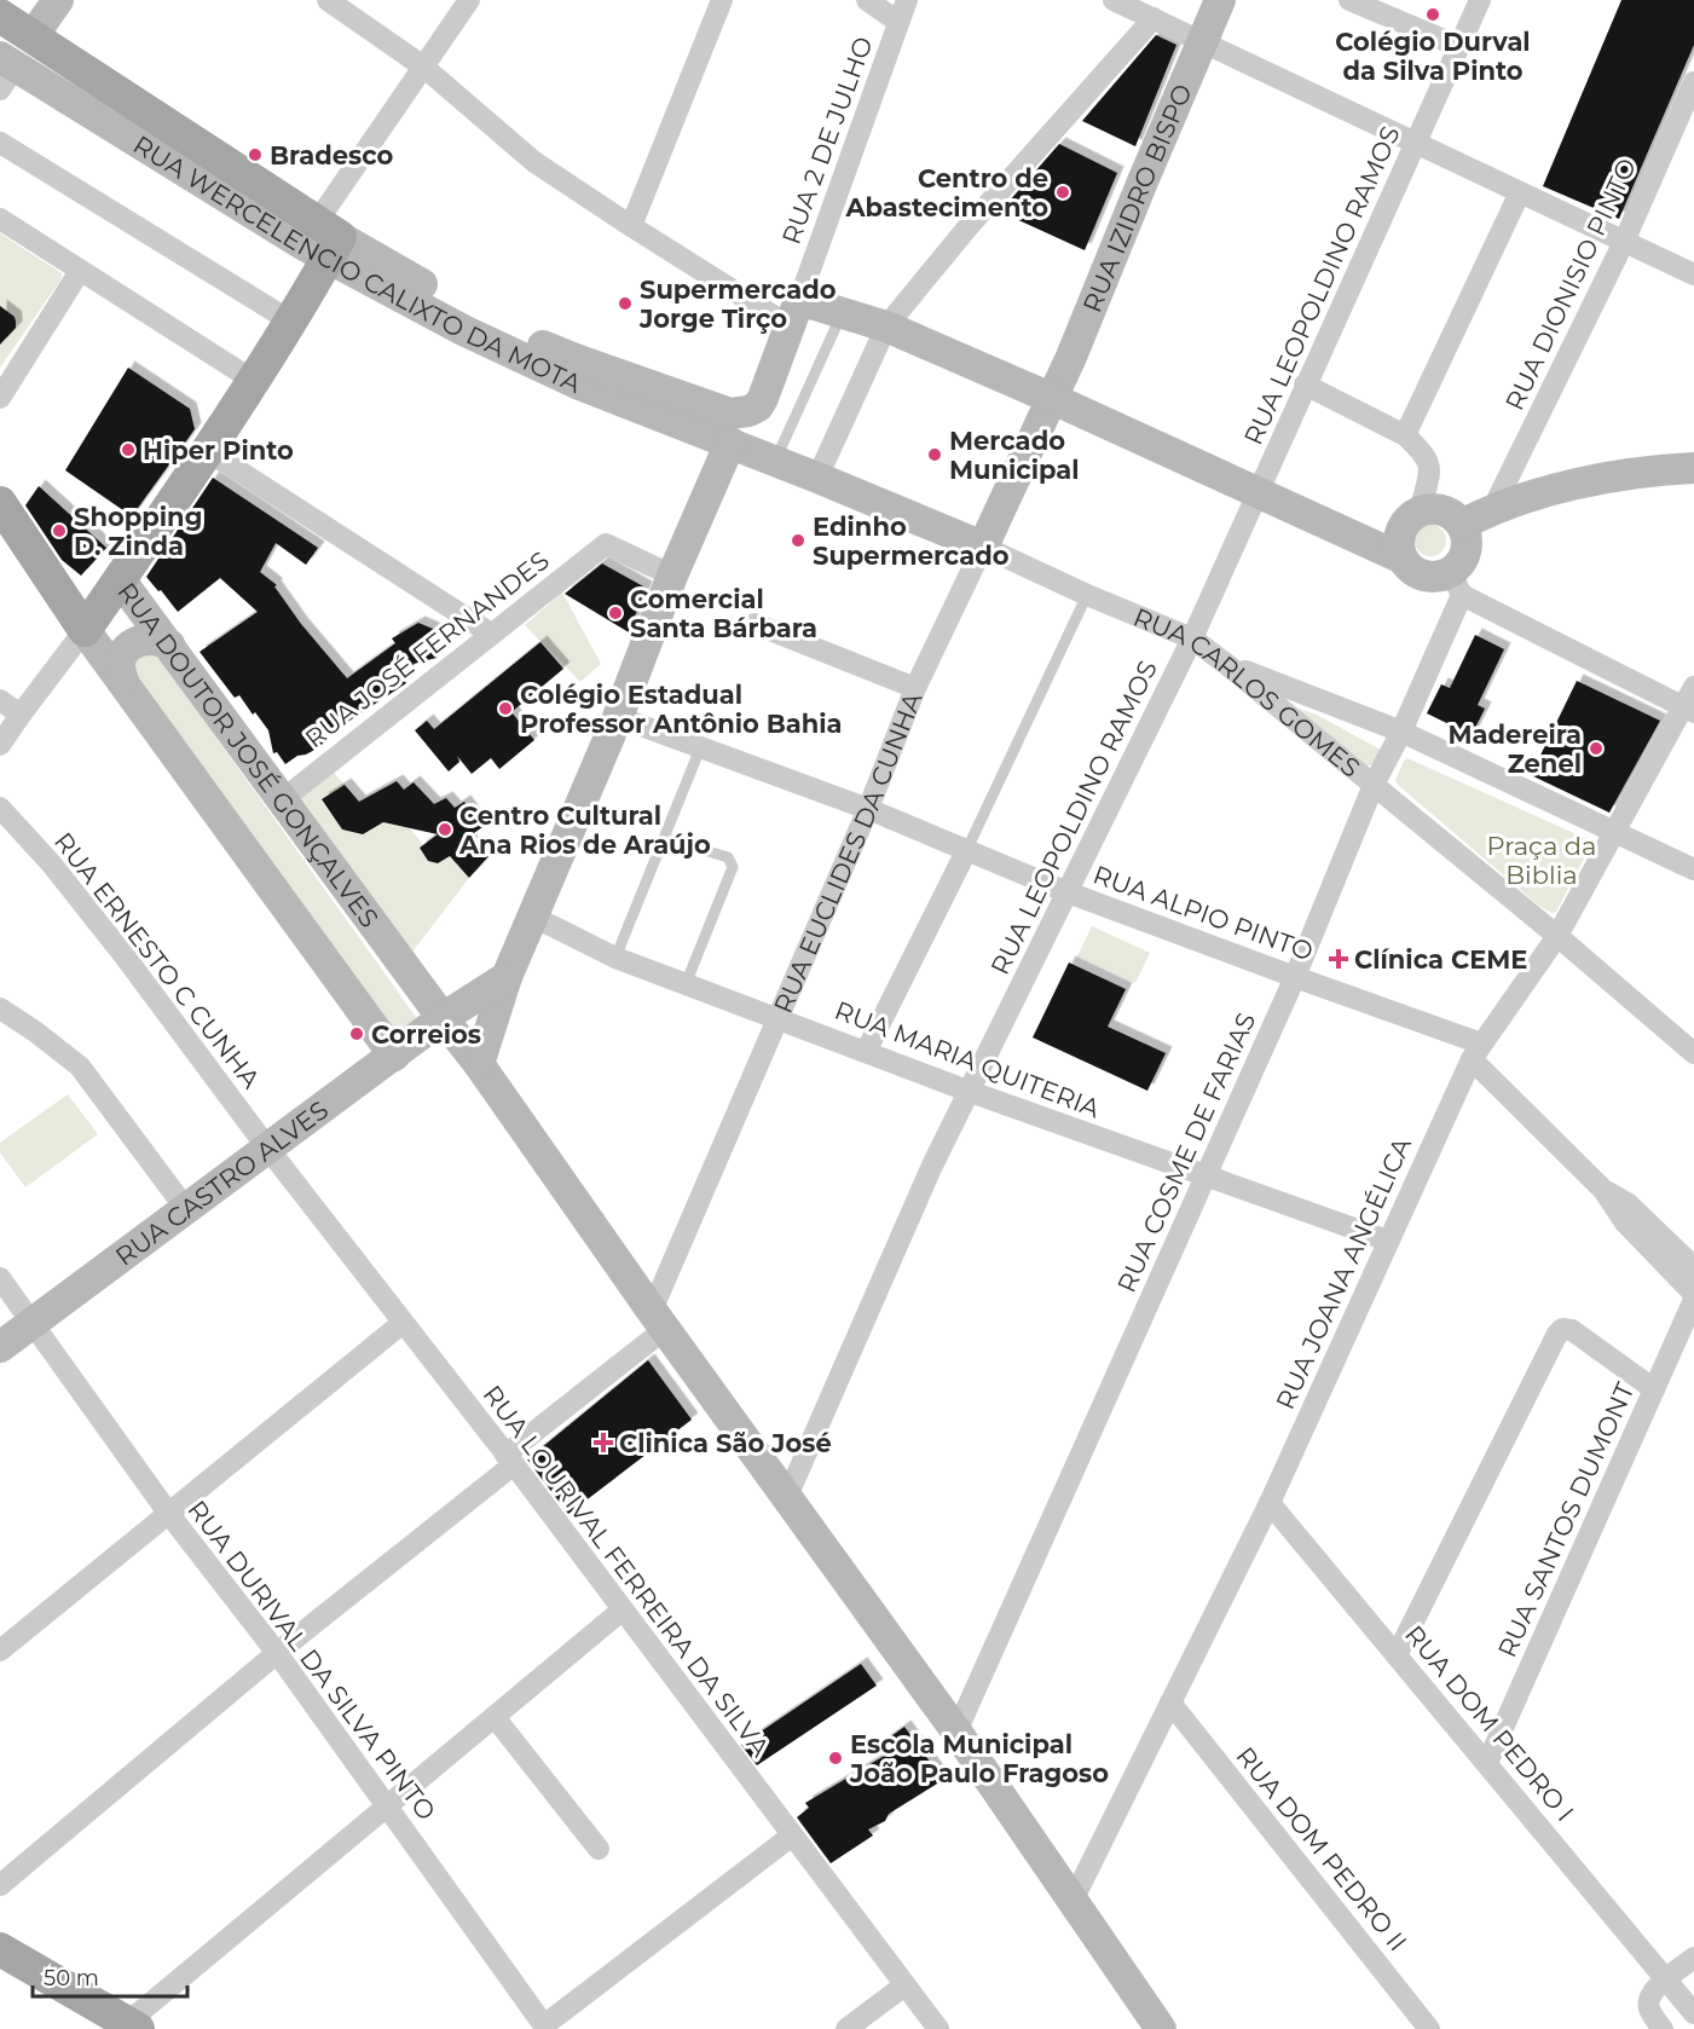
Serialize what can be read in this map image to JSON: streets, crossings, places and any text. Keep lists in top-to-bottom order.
{
  "streets": {
    "main road": ["RUA WERCELENCIO CALIXTO DA MOTA", "RUA DOUTOR JOSÉ GONÇALVES"],
    "street": [
      "RUA 2 DE JULHO",
      "RUA IZIDRO BISPO",
      "RUA DIONISIO PINTO",
      "RUA LEOPOLDINO RAMOS",
      "RUA JOSÉ FERNANDES",
      "RUA CARLOS GOMES",
      "RUA EUCLIDES DA CUNHA",
      "RUA ALPIO PINTO",
      "RUA ERNESTO C CUNHA",
      "RUA MARIA QUITERIA",
      "RUA COSME DE FARIAS",
      "RUA CASTRO ALVES",
      "RUA JOANA ANGÉLICA",
      "RUA SANTOS DUMONT",
      "RUA LOURIVAL FERREIRA DA SILVA",
      "RUA DURIVAL DA SILVA PINTO",
      "RUA DOM PEDRO I",
      "RUA DOM PEDRO II"
    ]
  },
  "crossings": [
    ["RUA 2 DE JULHO", "RUA WERCELENCIO CALIXTO DA MOTA"],
    ["RUA IZIDRO BISPO", "RUA EUCLIDES DA CUNHA"],
    ["RUA WERCELENCIO CALIXTO DA MOTA", "RUA CARLOS GOMES"],
    ["RUA LEOPOLDINO RAMOS", "RUA CARLOS GOMES"],
    ["RUA LEOPOLDINO RAMOS", "RUA DOUTOR JOSÉ GONÇALVES"],
    ["RUA LEOPOLDINO RAMOS", "RUA ALPIO PINTO"],
    ["RUA LEOPOLDINO RAMOS", "RUA MARIA QUITERIA"],
    ["RUA JOSÉ FERNANDES", "RUA DOUTOR JOSÉ GONÇALVES"],
    ["RUA CARLOS GOMES", "RUA EUCLIDES DA CUNHA"],
    ["RUA CARLOS GOMES", "RUA COSME DE FARIAS"],
    ["RUA CARLOS GOMES", "RUA JOANA ANGÉLICA"],
    ["RUA DOUTOR JOSÉ GONÇALVES", "RUA EUCLIDES DA CUNHA"],
    ["RUA DOUTOR JOSÉ GONÇALVES", "RUA COSME DE FARIAS"],
    ["RUA DOUTOR JOSÉ GONÇALVES", "RUA CASTRO ALVES"],
    ["RUA DOUTOR JOSÉ GONÇALVES", "RUA JOANA ANGÉLICA"],
    ["RUA EUCLIDES DA CUNHA", "RUA ALPIO PINTO"],
    ["RUA EUCLIDES DA CUNHA", "RUA MARIA QUITERIA"],
    ["RUA ALPIO PINTO", "RUA COSME DE FARIAS"],
    ["RUA ALPIO PINTO", "RUA JOANA ANGÉLICA"],
    ["RUA ERNESTO C CUNHA", "RUA CASTRO ALVES"],
    ["RUA ERNESTO C CUNHA", "RUA LOURIVAL FERREIRA DA SILVA"],
    ["RUA MARIA QUITERIA", "RUA COSME DE FARIAS"],
    ["RUA MARIA QUITERIA", "RUA JOANA ANGÉLICA"],
    ["RUA CASTRO ALVES", "RUA LOURIVAL FERREIRA DA SILVA"],
    ["RUA CASTRO ALVES", "RUA DURIVAL DA SILVA PINTO"],
    ["RUA JOANA ANGÉLICA", "RUA DOM PEDRO I"],
    ["RUA JOANA ANGÉLICA", "RUA DOM PEDRO II"],
    ["RUA SANTOS DUMONT", "RUA DOM PEDRO I"]
  ],
  "parks": ["Praça da Biblia"],
  "places": {
    "other": [
      "Colégio Durval da Silva Pinto",
      "Bradesco",
      "Centro de Abastecimento",
      "Supermercado Jorge Tirço",
      "Hiper Pinto",
      "Mercado Municipal",
      "Shopping D. Zinda",
      "Edinho Supermercado",
      "Comercial Santa Bárbara",
      "Colégio Estadual Professor Antônio Bahia",
      "Madereira Zenel",
      "Centro Cultural Ana Rios de Araújo",
      "Correios",
      "Escola Municipal João Paulo Fragoso"
    ],
    "health": ["Clínica CEME", "Clinica São José"]
  },
  "scale_bar": "50 m"
}
